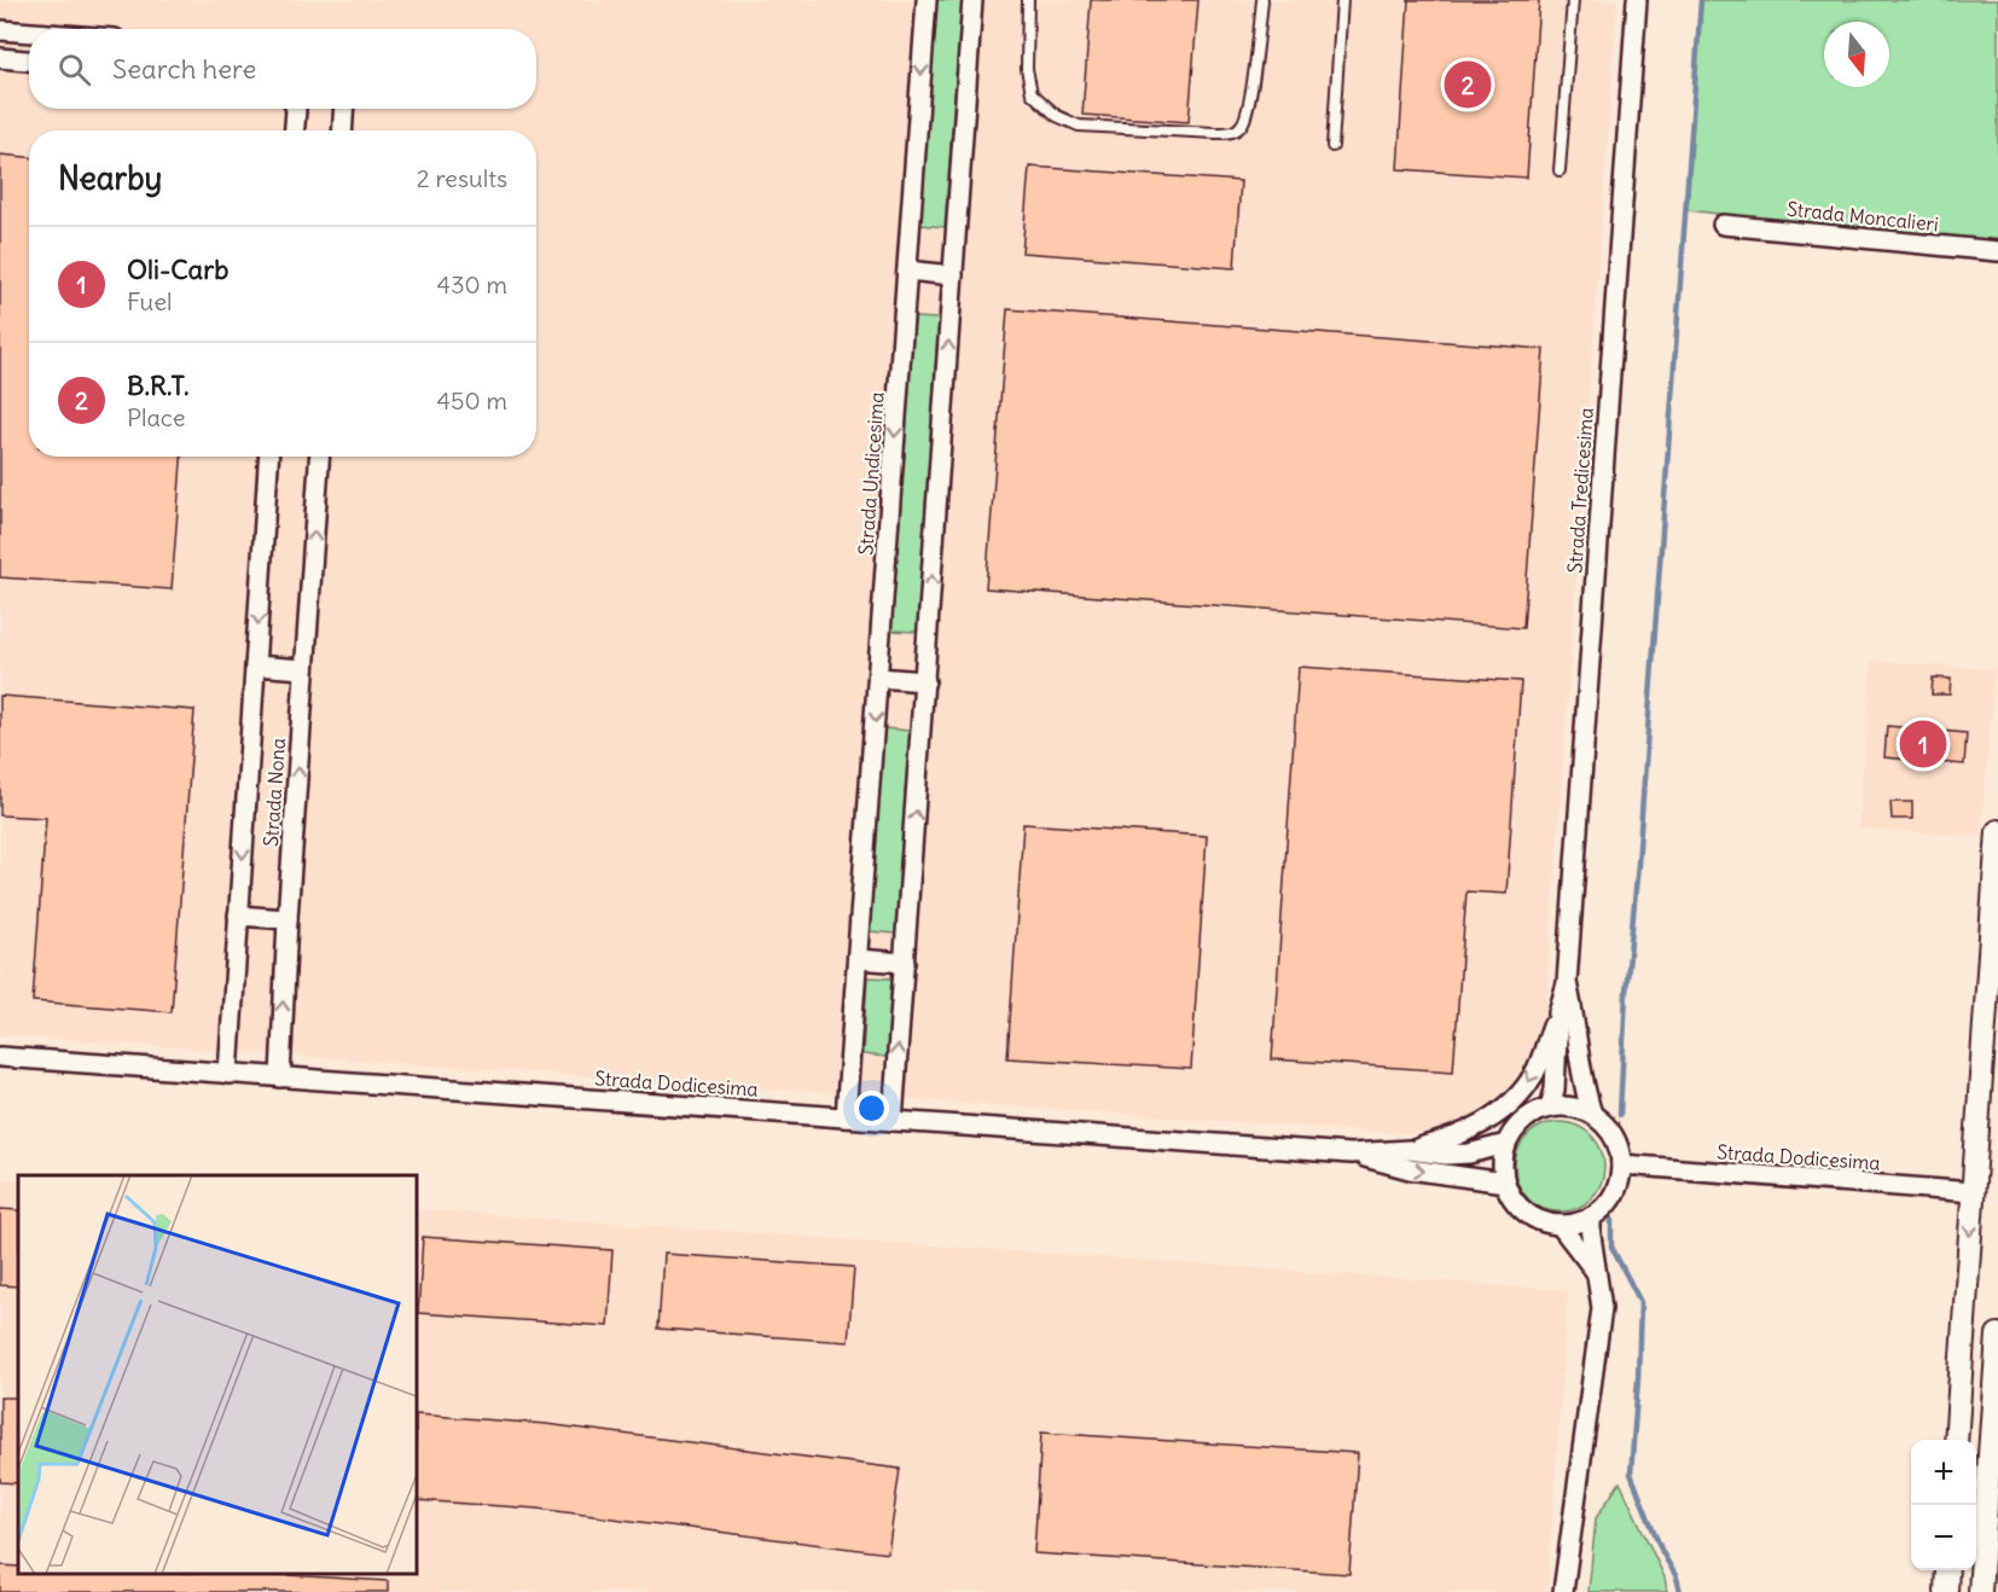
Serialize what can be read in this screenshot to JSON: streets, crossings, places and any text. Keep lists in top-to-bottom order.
{
  "streets": {
    "street": [
      "Strada Moncalieri",
      "Strada Undicesima",
      "Strada Tredicesima",
      "Strada Nona",
      "Strada Dodicesima"
    ]
  },
  "crossings": [
    ["Strada Undicesima", "Strada Dodicesima"],
    ["Strada Nona", "Strada Dodicesima"]
  ],
  "north": "bottom",
  "page": {
    "search": "Search here",
    "pins": ["2", "1"],
    "heading": ["Nearby", "2 results"],
    "list": [
      {
        "mark": "1",
        "name": "Oli-Carb",
        "note": "Fuel",
        "value": "430 m"
      },
      {
        "mark": "2",
        "name": "B.R.T.",
        "note": "Place",
        "value": "450 m"
      }
    ],
    "map_buttons": ["+", "−"]
  }
}
